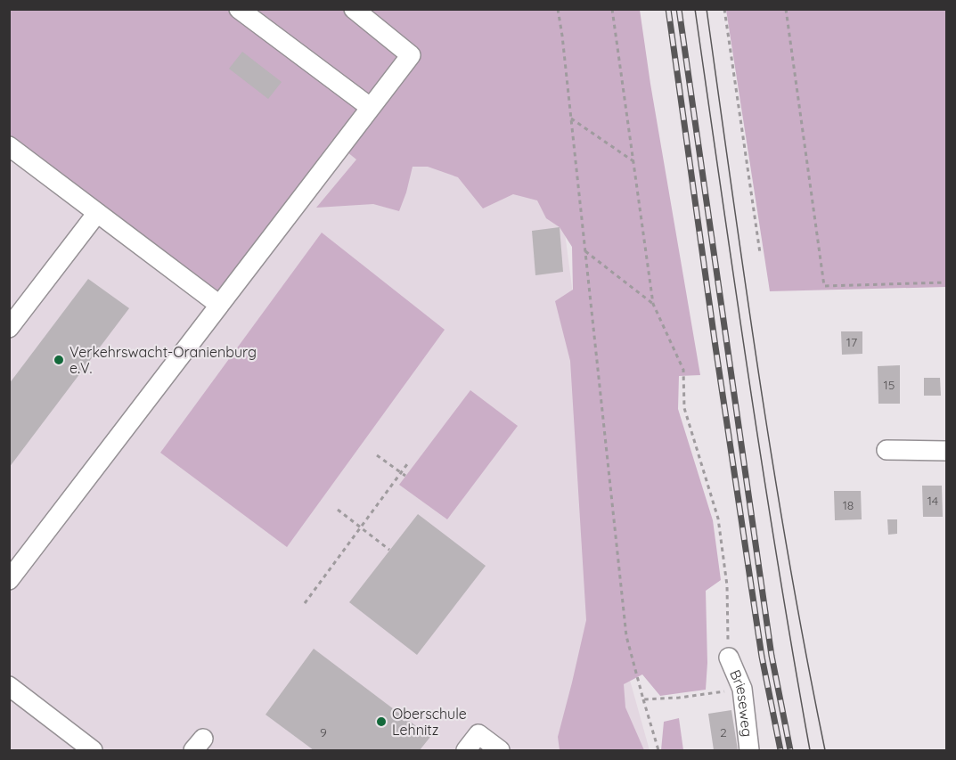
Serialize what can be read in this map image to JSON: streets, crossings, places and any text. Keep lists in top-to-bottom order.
{
  "streets": {
    "street": ["Brieseweg"]
  },
  "places": ["Verkehrswacht-Oranienburg e.V.", "Oberschule Lehnitz"],
  "house_numbers": [
    "17",
    "15",
    "14",
    "18",
    "9",
    "2"
  ]
}
